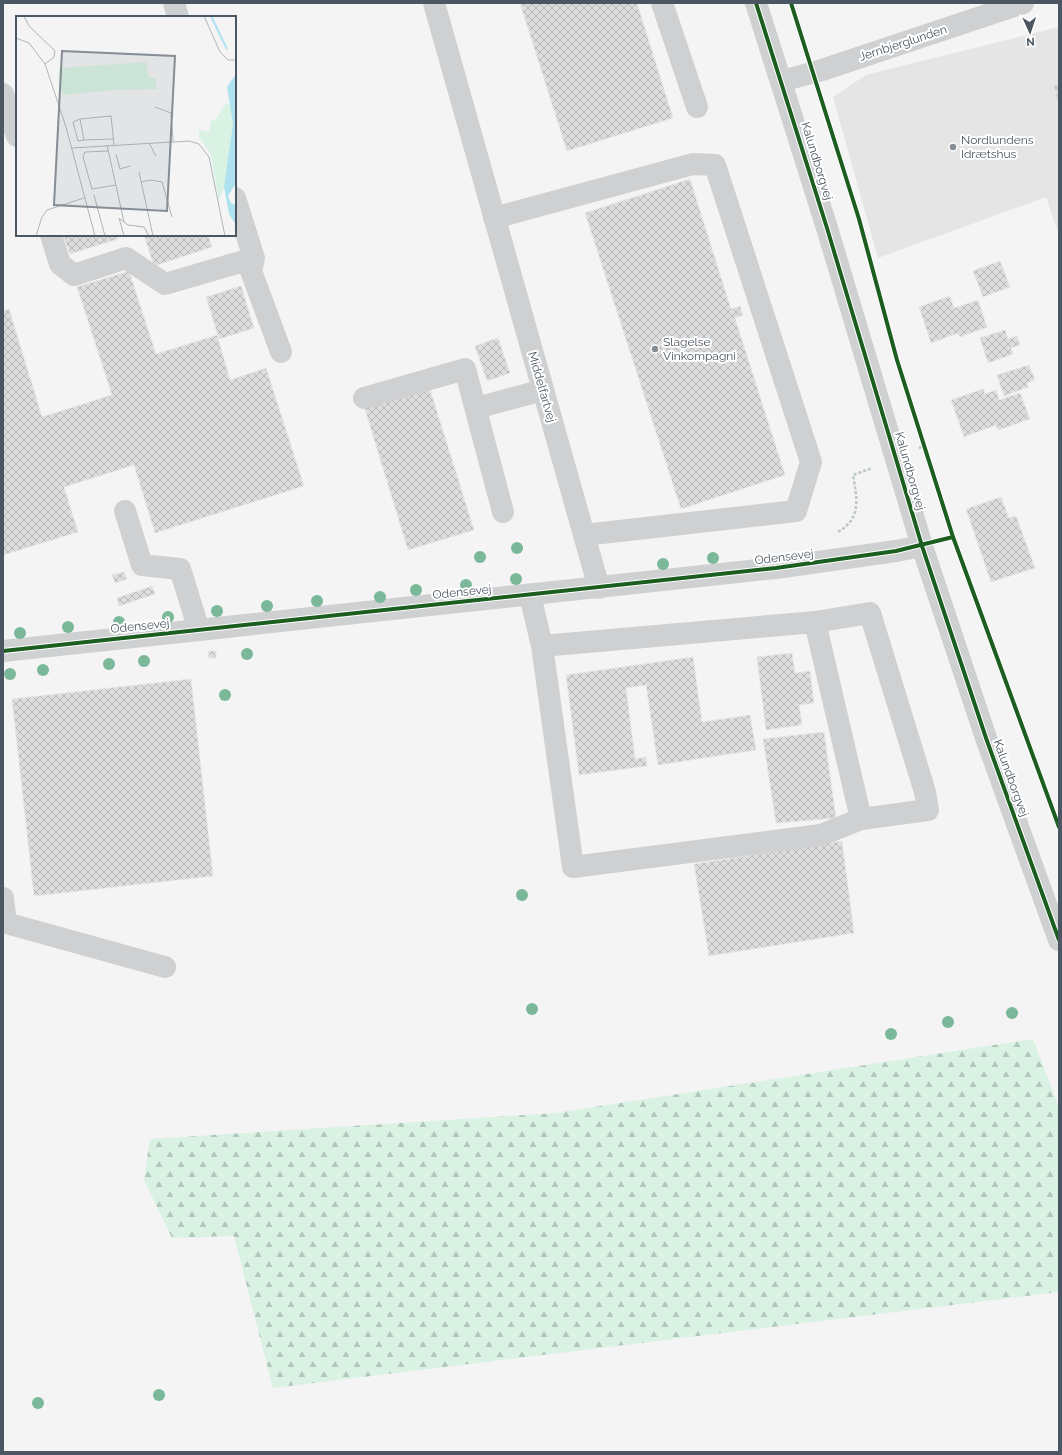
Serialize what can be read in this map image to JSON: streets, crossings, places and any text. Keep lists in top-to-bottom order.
{
  "streets": {
    "street": [
      "Jernbjerglunden",
      "Kalundborgvej",
      "Middelfartvej",
      "Odensevej"
    ]
  },
  "crossings": [
    ["Jernbjerglunden", "Kalundborgvej"],
    ["Kalundborgvej", "Odensevej"],
    ["Middelfartvej", "Odensevej"]
  ],
  "places": ["Nordlundens Idrætshus", "Slagelse Vinkompagni"],
  "north": "bottom"
}
